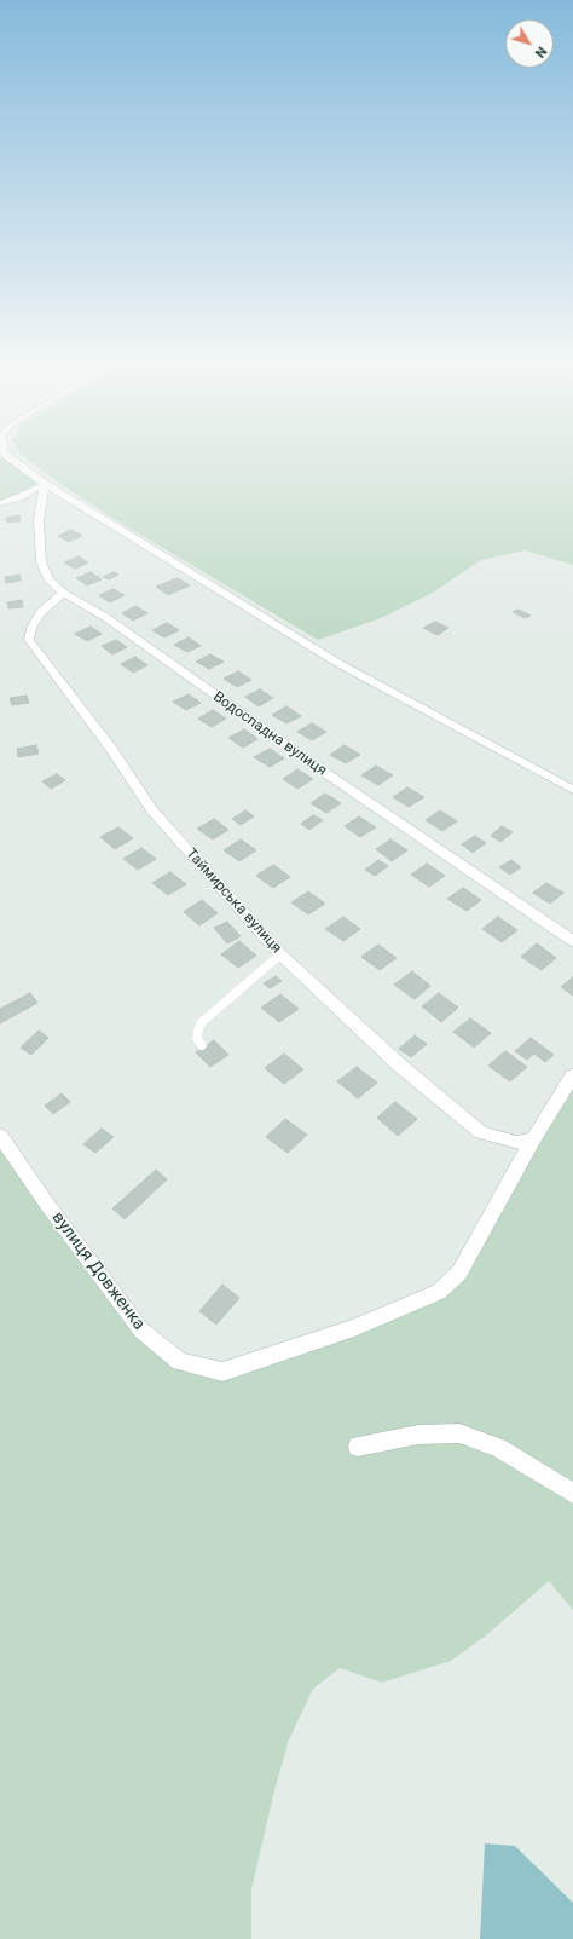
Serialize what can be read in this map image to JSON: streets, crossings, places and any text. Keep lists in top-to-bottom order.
{
  "streets": {
    "street": ["Водоспадна вулиця", "Таймирська вулиця", "вулиця Довженка"]
  },
  "crossings": [
    ["Водоспадна вулиця", "Таймирська вулиця"],
    ["Таймирська вулиця", "вулиця Довженка"]
  ],
  "north": "bottom right"
}
